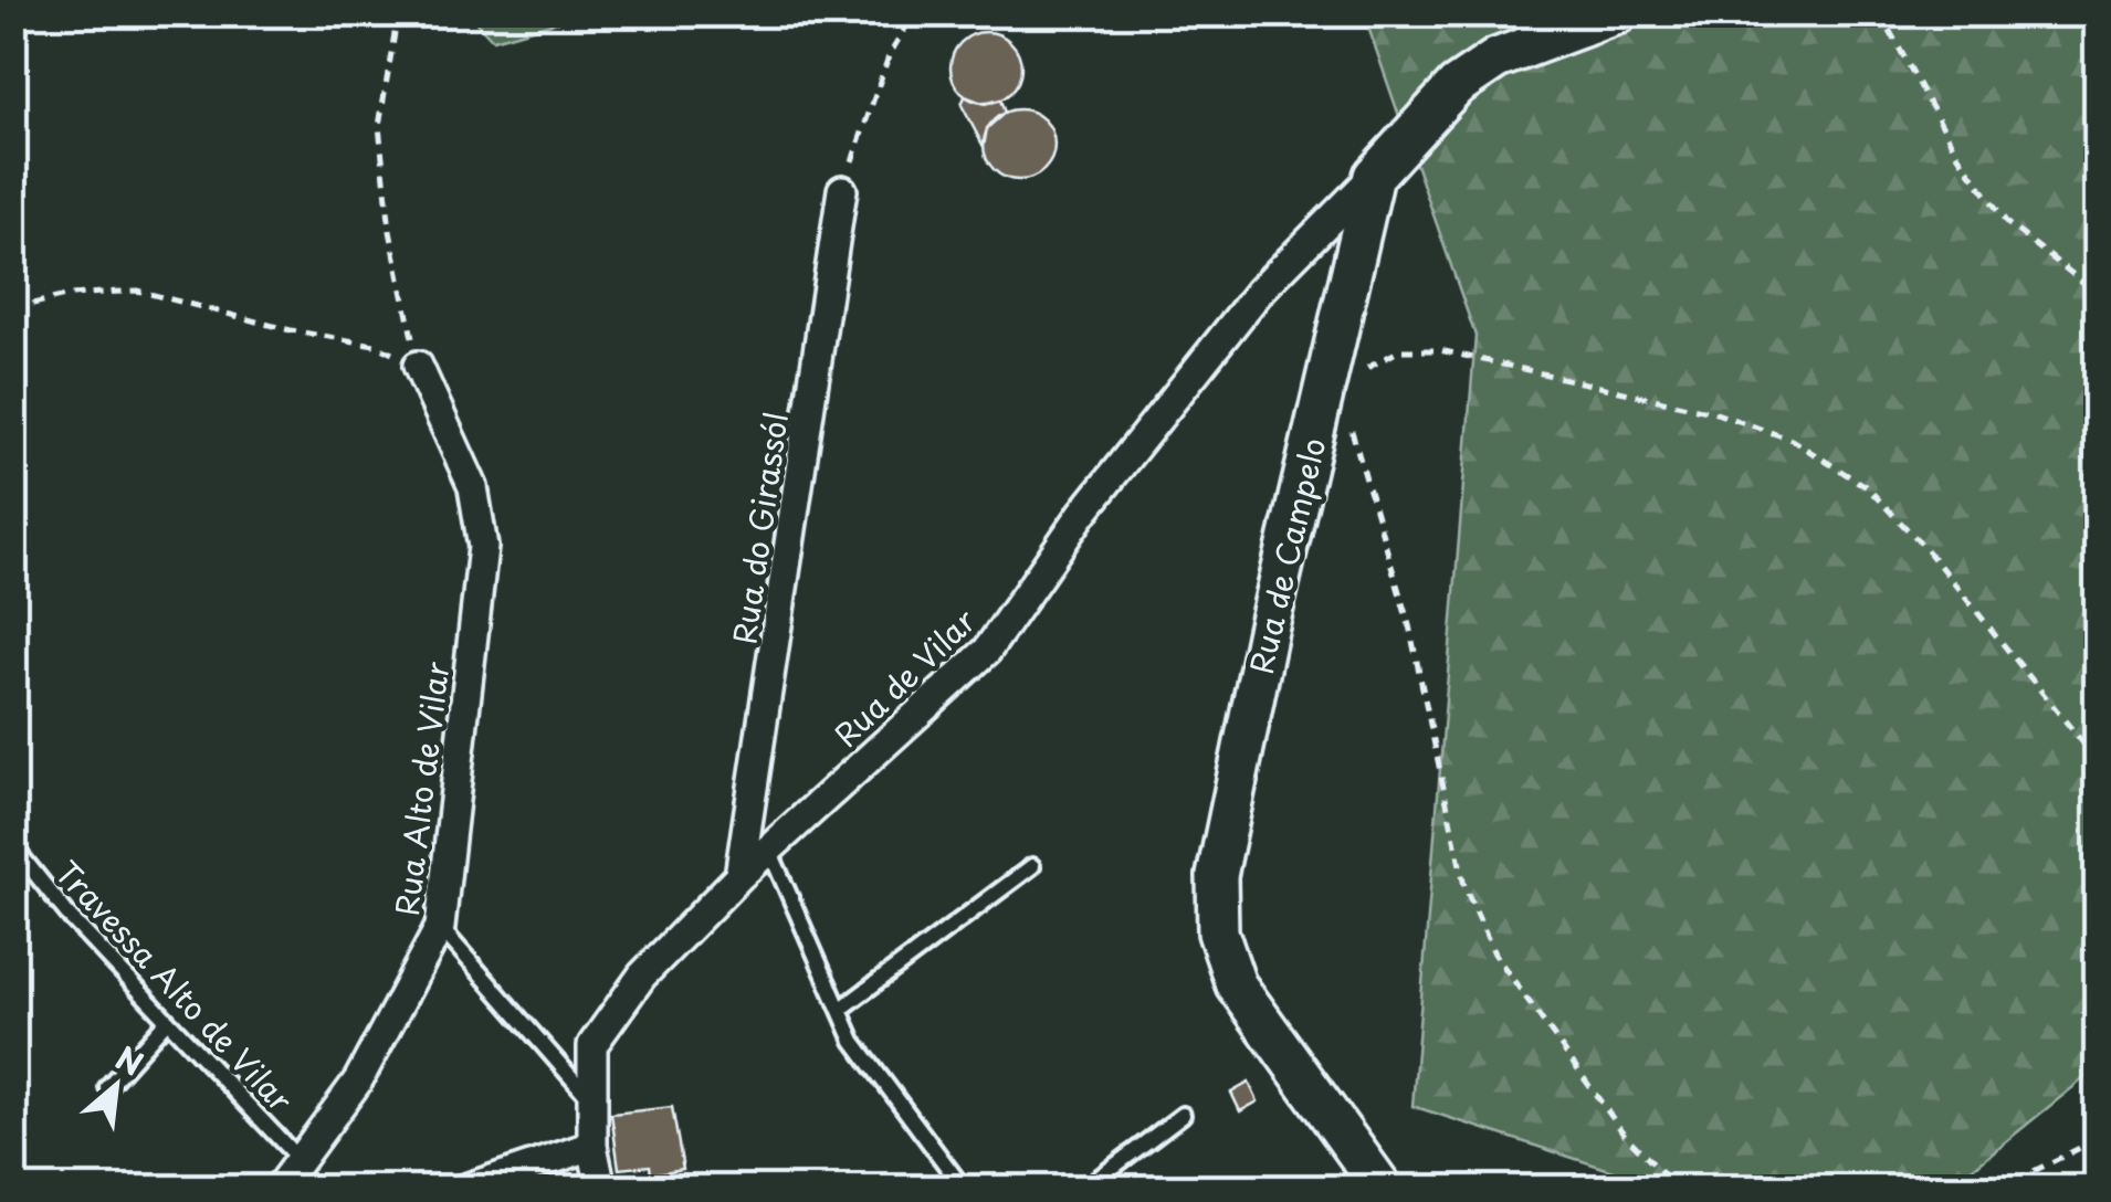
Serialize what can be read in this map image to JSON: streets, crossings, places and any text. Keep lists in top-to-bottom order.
{
  "streets": {
    "main road": ["Rua de Campelo"],
    "street": ["Rua do Girassól", "Rua de Vilar", "Rua Alto de Vilar"],
    "lane": ["Travessa Alto de Vilar"]
  },
  "crossings": [
    ["Rua do Girassól", "Rua de Vilar"],
    ["Rua de Campelo", "Rua de Vilar"],
    ["Rua Alto de Vilar", "Travessa Alto de Vilar"]
  ],
  "north": "top right"
}
